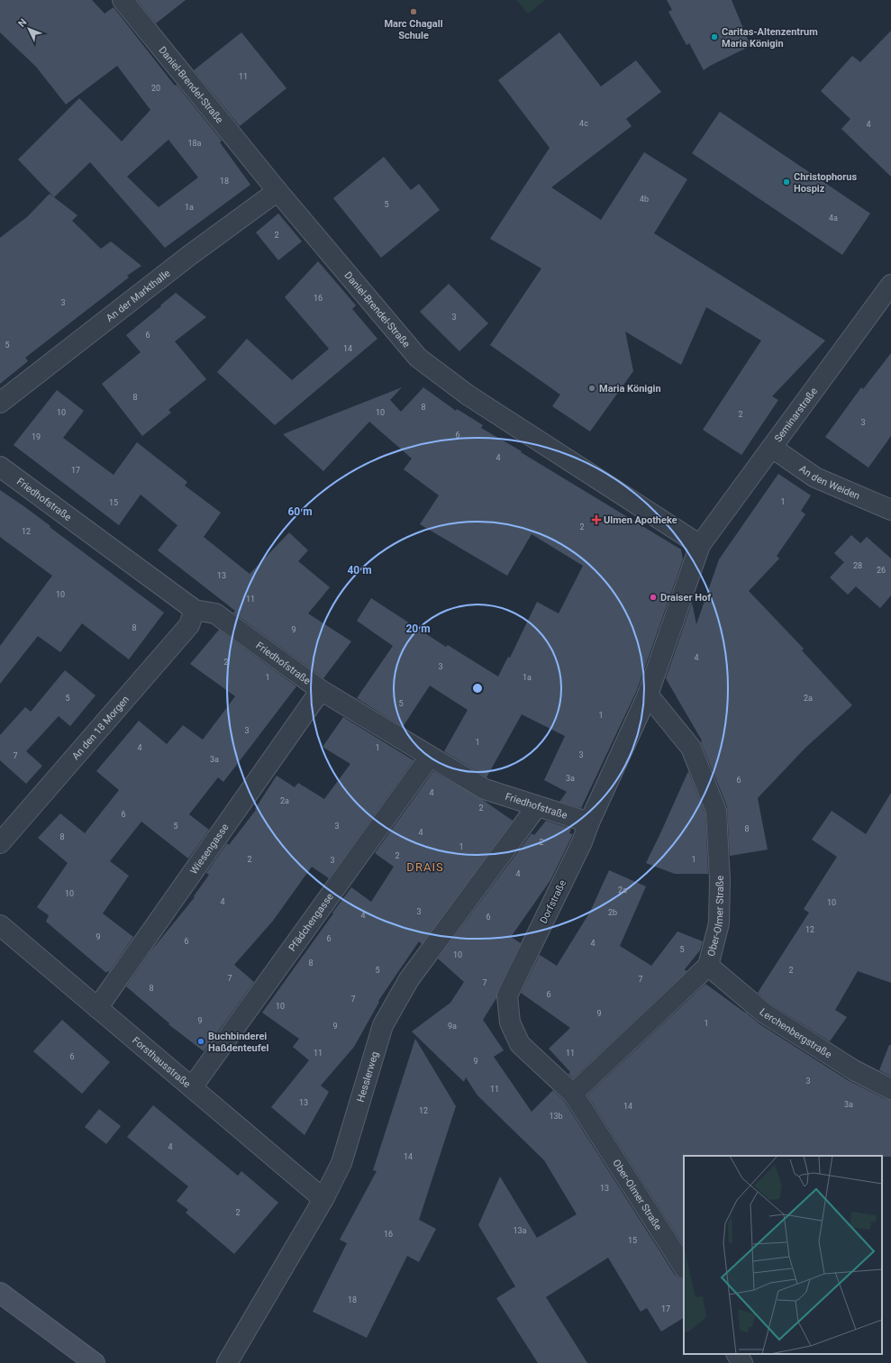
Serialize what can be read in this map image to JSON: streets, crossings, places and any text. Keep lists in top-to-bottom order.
{
  "streets": {
    "street": [
      "Daniel-Brendel-Straße",
      "An der Markthalle",
      "Seminarstraße",
      "An den Weiden",
      "Friedhofstraße",
      "An den 18 Morgen",
      "Wiesengasse",
      "Dorfstraße",
      "Ober-Olmer Straße",
      "Pfädchengasse",
      "Lerchenbergstraße",
      "Forsthausstraße",
      "Hesslerweg"
    ]
  },
  "crossings": [
    ["Daniel-Brendel-Straße", "An der Markthalle"],
    ["Daniel-Brendel-Straße", "Seminarstraße"],
    ["Seminarstraße", "An den Weiden"],
    ["Friedhofstraße", "An den 18 Morgen"],
    ["Friedhofstraße", "Wiesengasse"],
    ["Friedhofstraße", "Dorfstraße"],
    ["Friedhofstraße", "Pfädchengasse"],
    ["Friedhofstraße", "Hesslerweg"],
    ["Wiesengasse", "Forsthausstraße"],
    ["Dorfstraße", "Ober-Olmer Straße"],
    ["Ober-Olmer Straße", "Lerchenbergstraße"],
    ["Pfädchengasse", "Forsthausstraße"],
    ["Forsthausstraße", "Hesslerweg"]
  ],
  "districts": ["DRAIS"],
  "places": {
    "other": [
      "Marc Chagall Schule",
      "Caritas-Altenzentrum Maria Königin",
      "Christophorus Hospiz",
      "Maria Königin",
      "Draiser Hof",
      "Buchbinderei Haßdenteufel"
    ],
    "health": ["Ulmen Apotheke"]
  },
  "house_numbers": [
    "11",
    "20",
    "4c",
    "4",
    "18a",
    "18",
    "4b",
    "5",
    "1a",
    "4a",
    "2",
    "16",
    "3",
    "3",
    "6",
    "5",
    "14",
    "8",
    "8",
    "10",
    "10",
    "2",
    "3",
    "6",
    "19",
    "4",
    "17",
    "1",
    "15",
    "2",
    "12",
    "28",
    "26",
    "13",
    "10",
    "11",
    "8",
    "9",
    "4",
    "2",
    "3",
    "1",
    "1a",
    "5",
    "2a",
    "5",
    "1",
    "3",
    "1",
    "4",
    "1",
    "3",
    "7",
    "3a",
    "3a",
    "6",
    "4",
    "2a",
    "2",
    "6",
    "5",
    "3",
    "8",
    "4",
    "8",
    "2",
    "1",
    "2",
    "2",
    "1",
    "3",
    "4",
    "2a",
    "10",
    "4",
    "10",
    "3",
    "2b",
    "4",
    "6",
    "12",
    "9",
    "6",
    "6",
    "4",
    "5",
    "10",
    "8",
    "5",
    "2",
    "7",
    "7",
    "7",
    "8",
    "6",
    "7",
    "10",
    "9",
    "9",
    "1",
    "9",
    "9a",
    "11",
    "11",
    "6",
    "9",
    "3",
    "11",
    "13",
    "3a",
    "14",
    "12",
    "13b",
    "4",
    "14",
    "13",
    "2",
    "13a",
    "16",
    "15",
    "18",
    "17"
  ],
  "north": "top left",
  "rings": ["60 m", "40 m", "20 m"]
}
